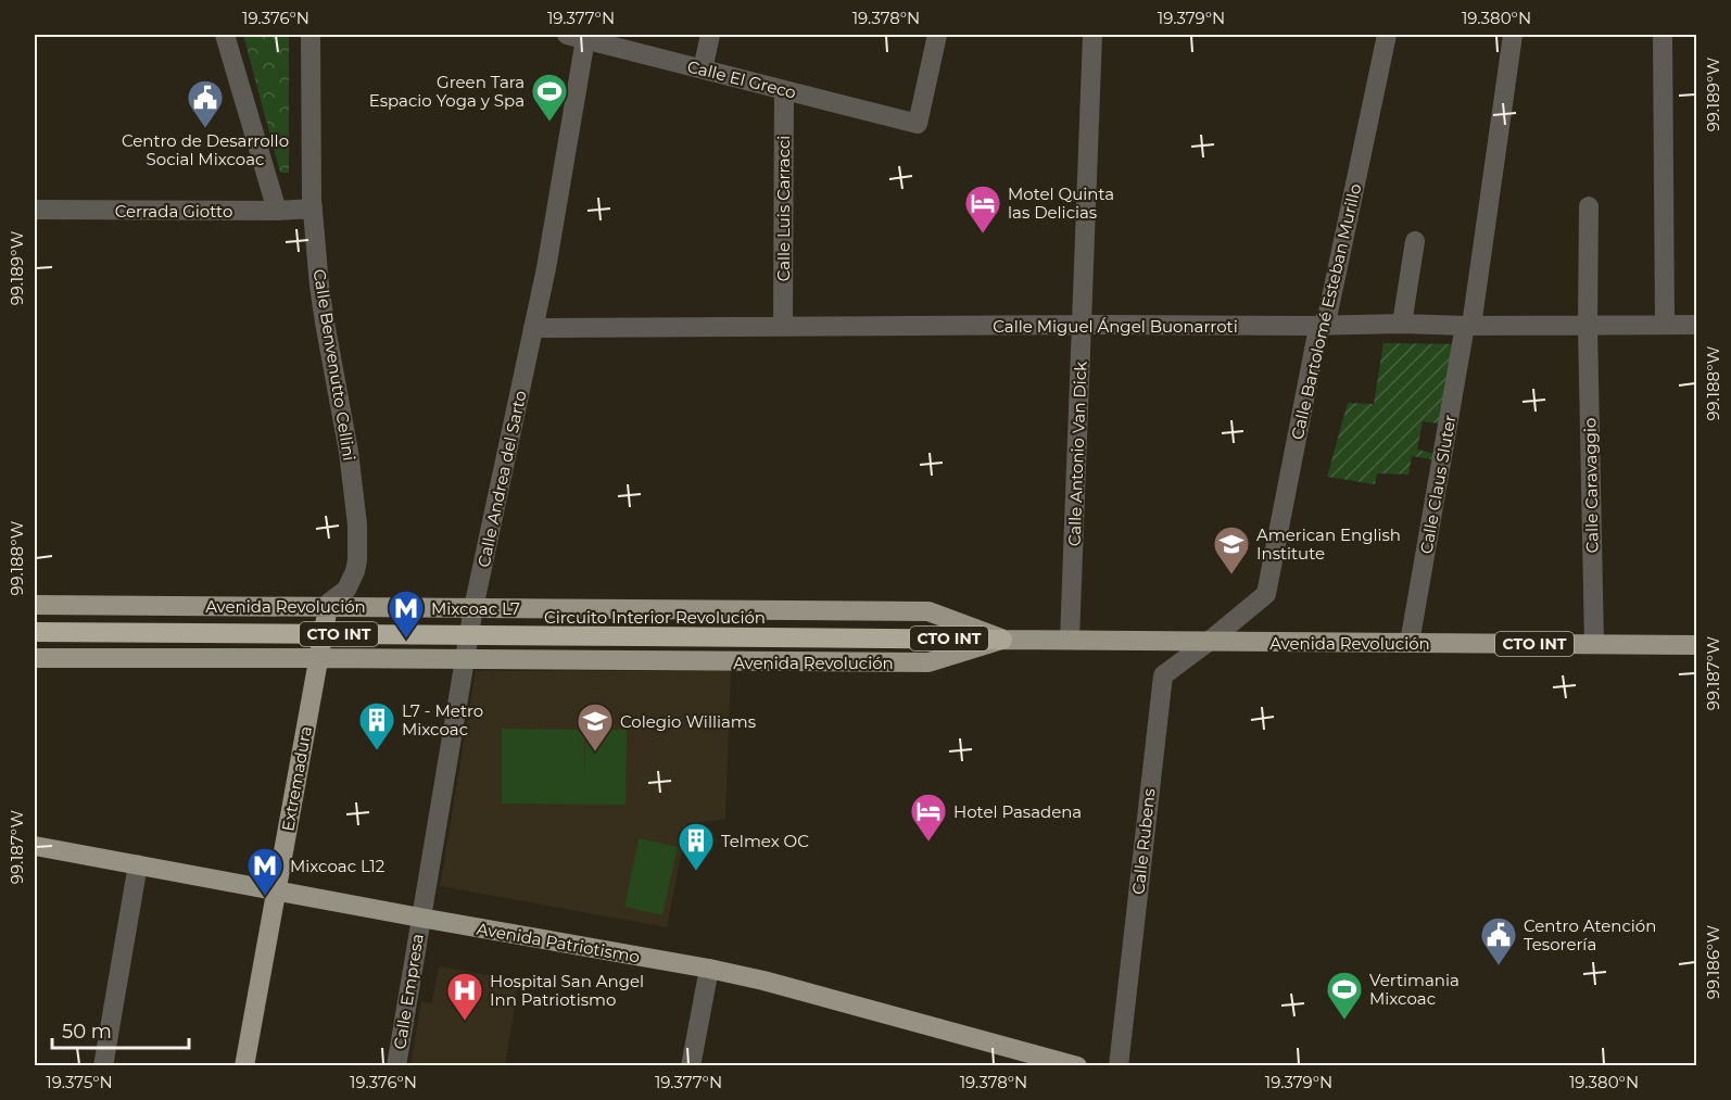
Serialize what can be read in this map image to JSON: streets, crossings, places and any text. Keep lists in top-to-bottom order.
{
  "streets": {
    "highway": ["Circuito Interior Revolución", "CTO INT"],
    "main road": ["Avenida Revolución", "Extremadura", "Avenida Patriotismo"],
    "street": [
      "Calle El Greco",
      "Calle Luis Carracci",
      "Cerrada Giotto",
      "Calle Bartolomé Esteban Murillo",
      "Calle Miguel Ángel Buonarroti",
      "Calle Benvenutto Cellini",
      "Calle Antonio Van Dick",
      "Calle Andrea del Sarto",
      "Calle Claus Sluter",
      "Calle Caravaggio",
      "Calle Rubens",
      "Calle Empresa"
    ]
  },
  "crossings": [
    ["Calle El Greco", "Calle Luis Carracci"],
    ["Calle El Greco", "Calle Andrea del Sarto"],
    ["Calle Luis Carracci", "Calle Miguel Ángel Buonarroti"],
    ["Cerrada Giotto", "Calle Benvenutto Cellini"],
    ["Calle Bartolomé Esteban Murillo", "Calle Miguel Ángel Buonarroti"],
    ["Calle Bartolomé Esteban Murillo", "Avenida Revolución"],
    ["Calle Bartolomé Esteban Murillo", "Calle Rubens"],
    ["Calle Miguel Ángel Buonarroti", "Calle Antonio Van Dick"],
    ["Calle Miguel Ángel Buonarroti", "Calle Andrea del Sarto"],
    ["Calle Miguel Ángel Buonarroti", "Calle Claus Sluter"],
    ["Calle Miguel Ángel Buonarroti", "Calle Caravaggio"],
    ["Calle Benvenutto Cellini", "Avenida Revolución"],
    ["Calle Benvenutto Cellini", "Extremadura"],
    ["Calle Antonio Van Dick", "Avenida Revolución"],
    ["Calle Andrea del Sarto", "Avenida Revolución"],
    ["Calle Andrea del Sarto", "Avenida Patriotismo"],
    ["Calle Andrea del Sarto", "Calle Empresa"],
    ["Calle Claus Sluter", "Avenida Revolución"],
    ["Calle Caravaggio", "Avenida Revolución"],
    ["Avenida Revolución", "Circuito Interior Revolución"],
    ["Avenida Revolución", "Extremadura"],
    ["Avenida Revolución", "Calle Rubens"],
    ["Extremadura", "Avenida Patriotismo"],
    ["Avenida Patriotismo", "Calle Empresa"]
  ],
  "places": {
    "sports": ["Green Tara Espacio Yoga y Spa", "Vertimania Mixcoac"],
    "public building": ["Centro de Desarrollo Social Mixcoac", "Centro Atención Tesorería"],
    "hotel": ["Motel Quinta las Delicias", "Hotel Pasadena"],
    "school or university": ["American English Institute", "Colegio Williams"],
    "metro station": ["Mixcoac L7", "Mixcoac L12"],
    "building": ["L7 - Metro Mixcoac", "Telmex OC"],
    "hospital": ["Hospital San Angel Inn Patriotismo"]
  },
  "scale_bar": "50 m",
  "coordinates": [
    "19.376°N",
    "19.377°N",
    "19.378°N",
    "19.379°N",
    "19.380°N",
    "99.189°W",
    "99.188°W",
    "99.187°W",
    "99.186°W",
    "19.375°N"
  ]
}
